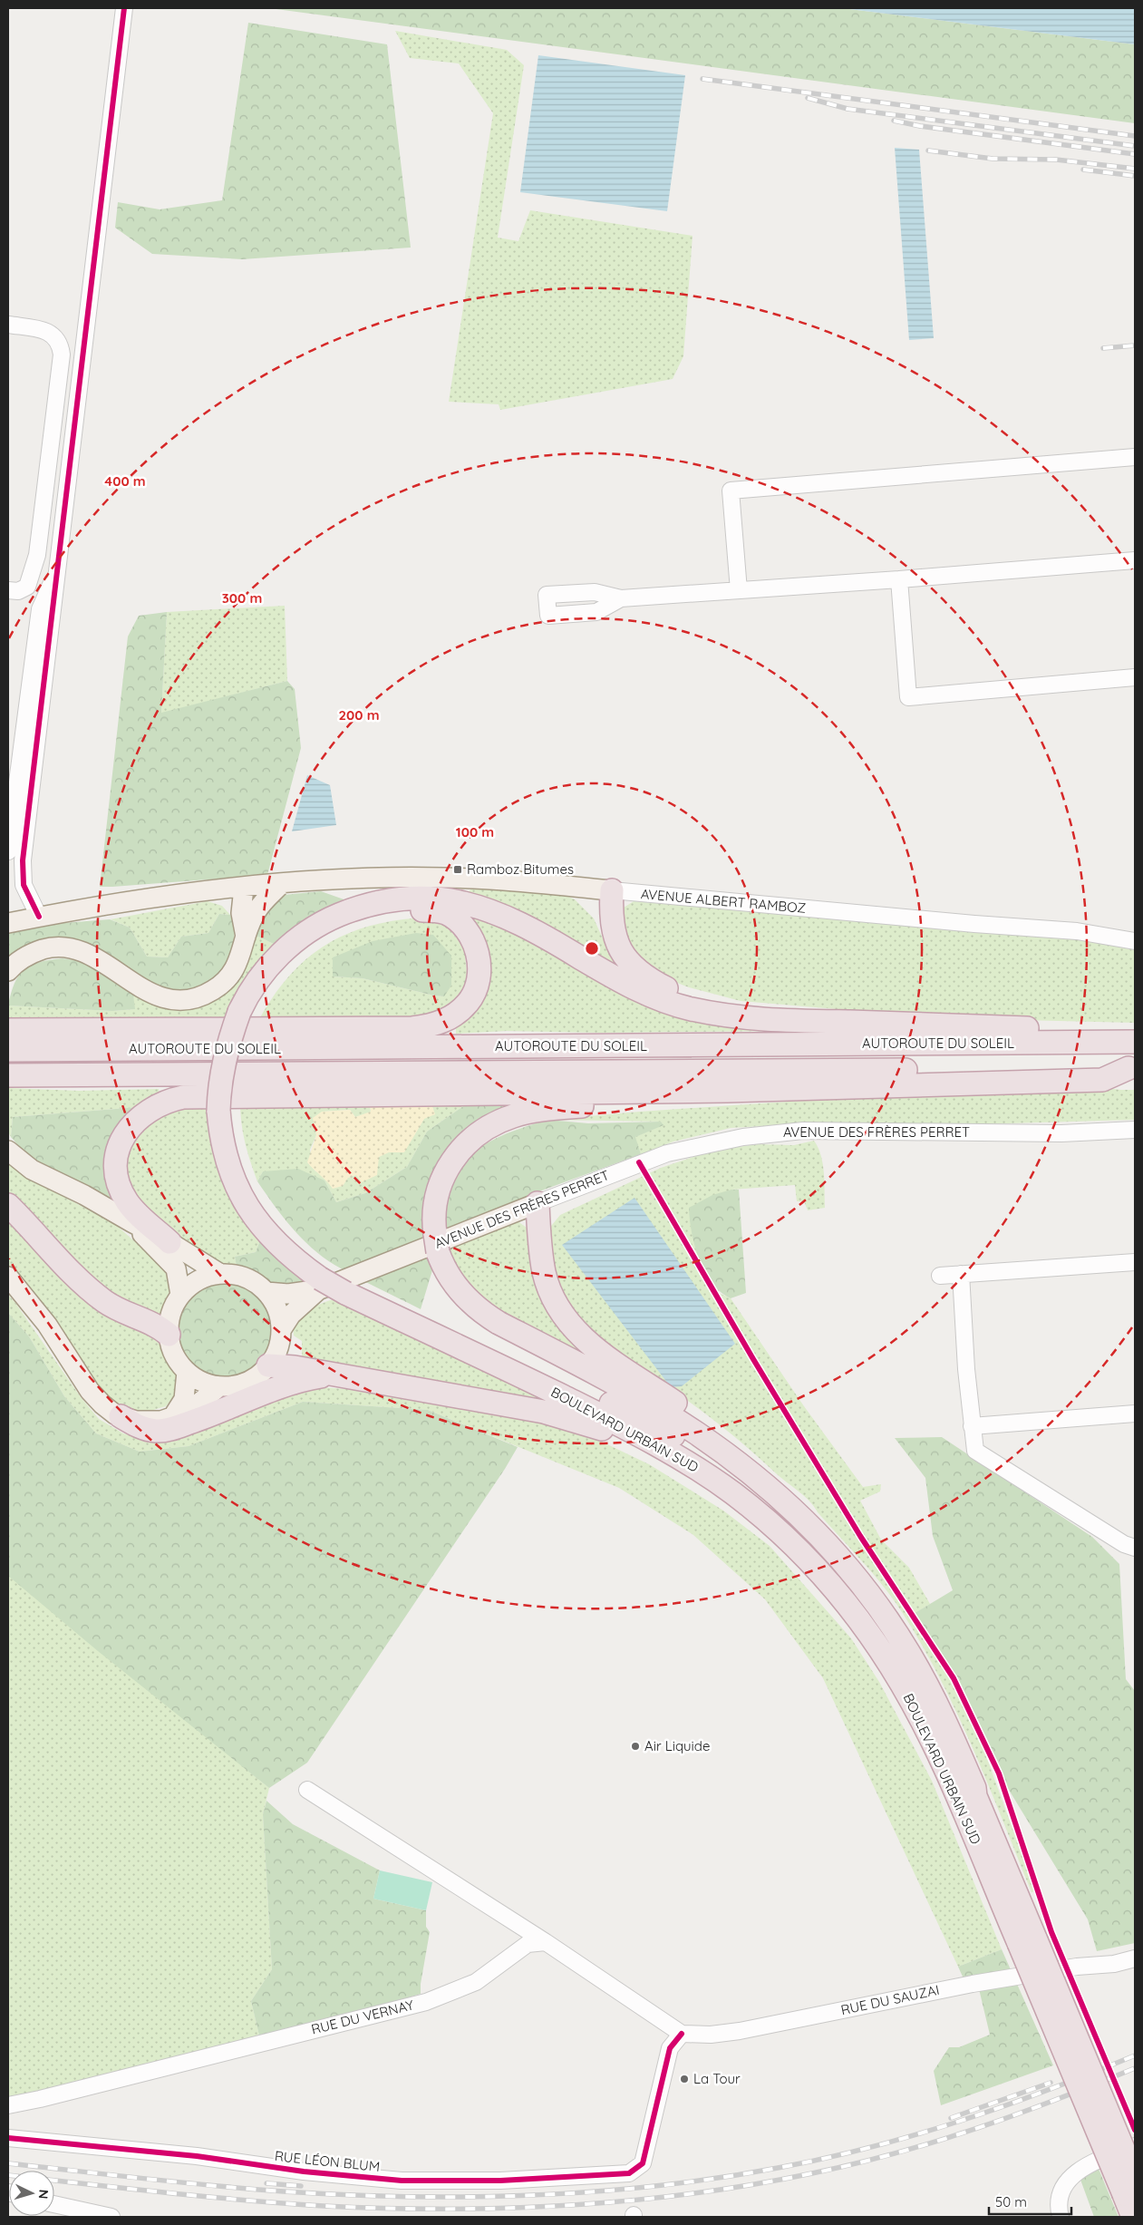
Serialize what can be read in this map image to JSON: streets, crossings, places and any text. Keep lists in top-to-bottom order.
{
  "streets": {
    "highway": ["AUTOROUTE DU SOLEIL", "BOULEVARD URBAIN SUD"],
    "main road": ["AVENUE ALBERT RAMBOZ", "AVENUE DES FRÈRES PERRET"],
    "street": ["RUE DU SAUZAI", "RUE DU VERNAY", "RUE LÉON BLUM"]
  },
  "crossings": [
    ["AVENUE DES FRÈRES PERRET", "BOULEVARD URBAIN SUD"],
    ["RUE DU SAUZAI", "RUE LÉON BLUM"]
  ],
  "places": {
    "transit": ["Ramboz Bitumes"],
    "other": ["Air Liquide", "La Tour"]
  },
  "scale_bar": "50 m",
  "north": "right",
  "rings": [
    "400 m",
    "300 m",
    "200 m",
    "100 m"
  ]
}
